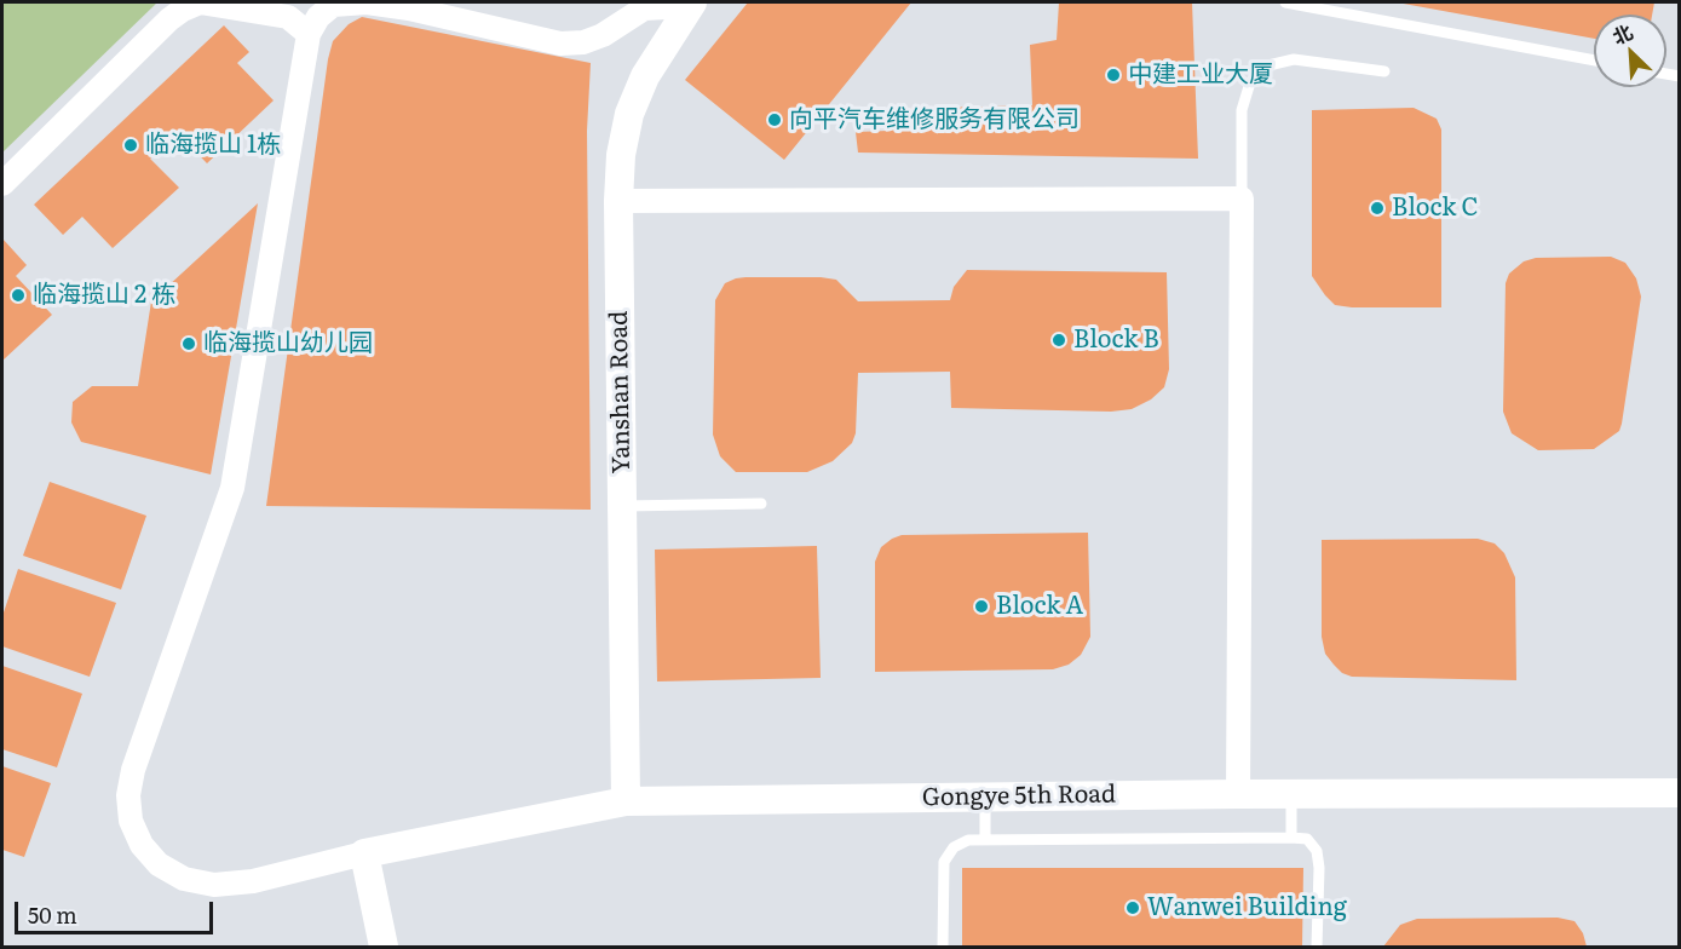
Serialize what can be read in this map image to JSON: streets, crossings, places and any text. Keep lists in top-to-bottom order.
{
  "streets": {
    "street": ["Yanshan Road", "Gongye 5th Road"]
  },
  "crossings": [
    ["Yanshan Road", "Gongye 5th Road"]
  ],
  "places": [
    "中建工业大厦",
    "向平汽车维修服务有限公司",
    "临海揽山 1栋",
    "Block C",
    "临海揽山 2 栋",
    "Block B",
    "临海揽山幼儿园",
    "Block A",
    "Wanwei Building"
  ],
  "scale_bar": "50 m",
  "north": "top left"
}
